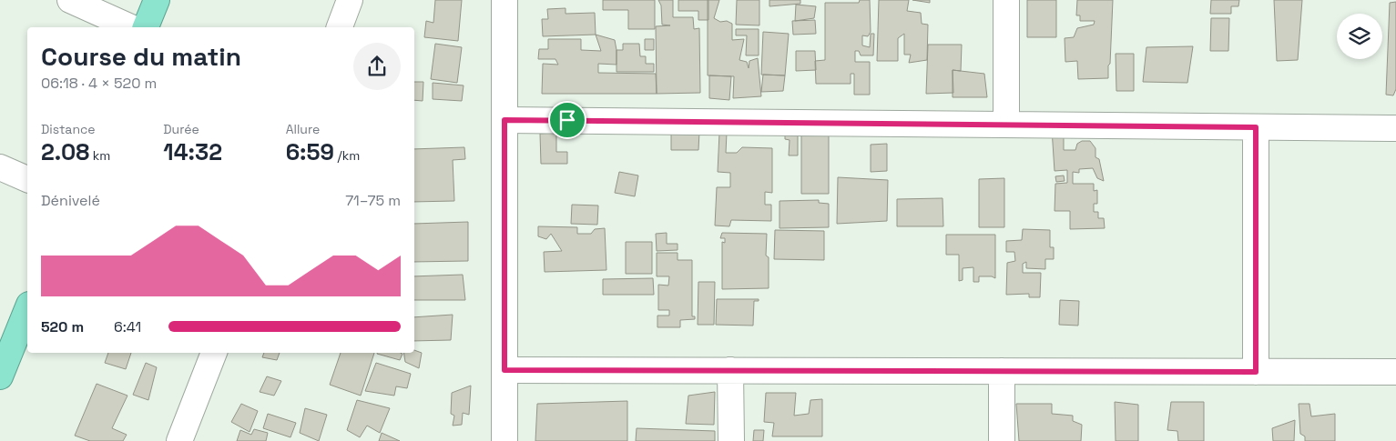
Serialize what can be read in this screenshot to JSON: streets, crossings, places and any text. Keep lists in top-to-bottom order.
{
  "page": {
    "heading": ["Course du matin", "06:18 · 4 × 520 m"],
    "stats": [
      ["Distance", "2.08 km"],
      ["Durée", "14:32"],
      ["Allure", "6:59 /km"]
    ],
    "chart": ["Dénivelé", "71–75 m"],
    "list": [
      {
        "name": "520 m",
        "note": "6:41"
      }
    ]
  }
}
